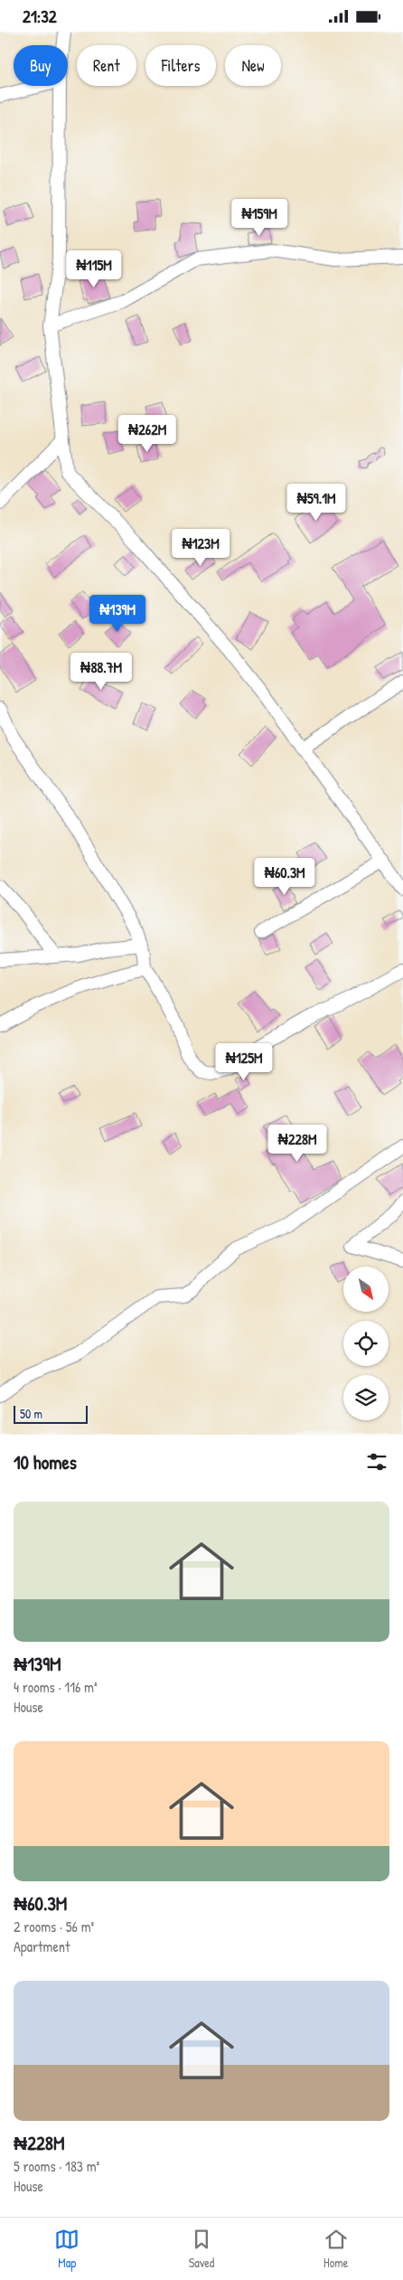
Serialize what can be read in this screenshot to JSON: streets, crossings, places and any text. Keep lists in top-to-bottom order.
{
  "scale_bar": "50 m",
  "north": "bottom right",
  "page": {
    "status": "21:32",
    "chip": [
      "Buy",
      "Rent",
      "Filters",
      "New"
    ],
    "price": [
      "₦159M",
      "₦115M",
      "₦262M",
      "₦59.1M",
      "₦123M",
      "₦139M",
      "₦88.7M",
      "₦60.3M",
      "₦125M",
      "₦228M"
    ],
    "scale": "50 m",
    "heading": "10 homes",
    "list": [
      {
        "name": "₦139M",
        "note": "4 rooms · 116 m² · House"
      },
      {
        "name": "₦60.3M",
        "note": "2 rooms · 56 m² · Apartment"
      },
      {
        "name": "₦228M",
        "note": "5 rooms · 183 m² · House"
      }
    ],
    "tabs": ["Map", "Saved", "Home"]
  }
}
